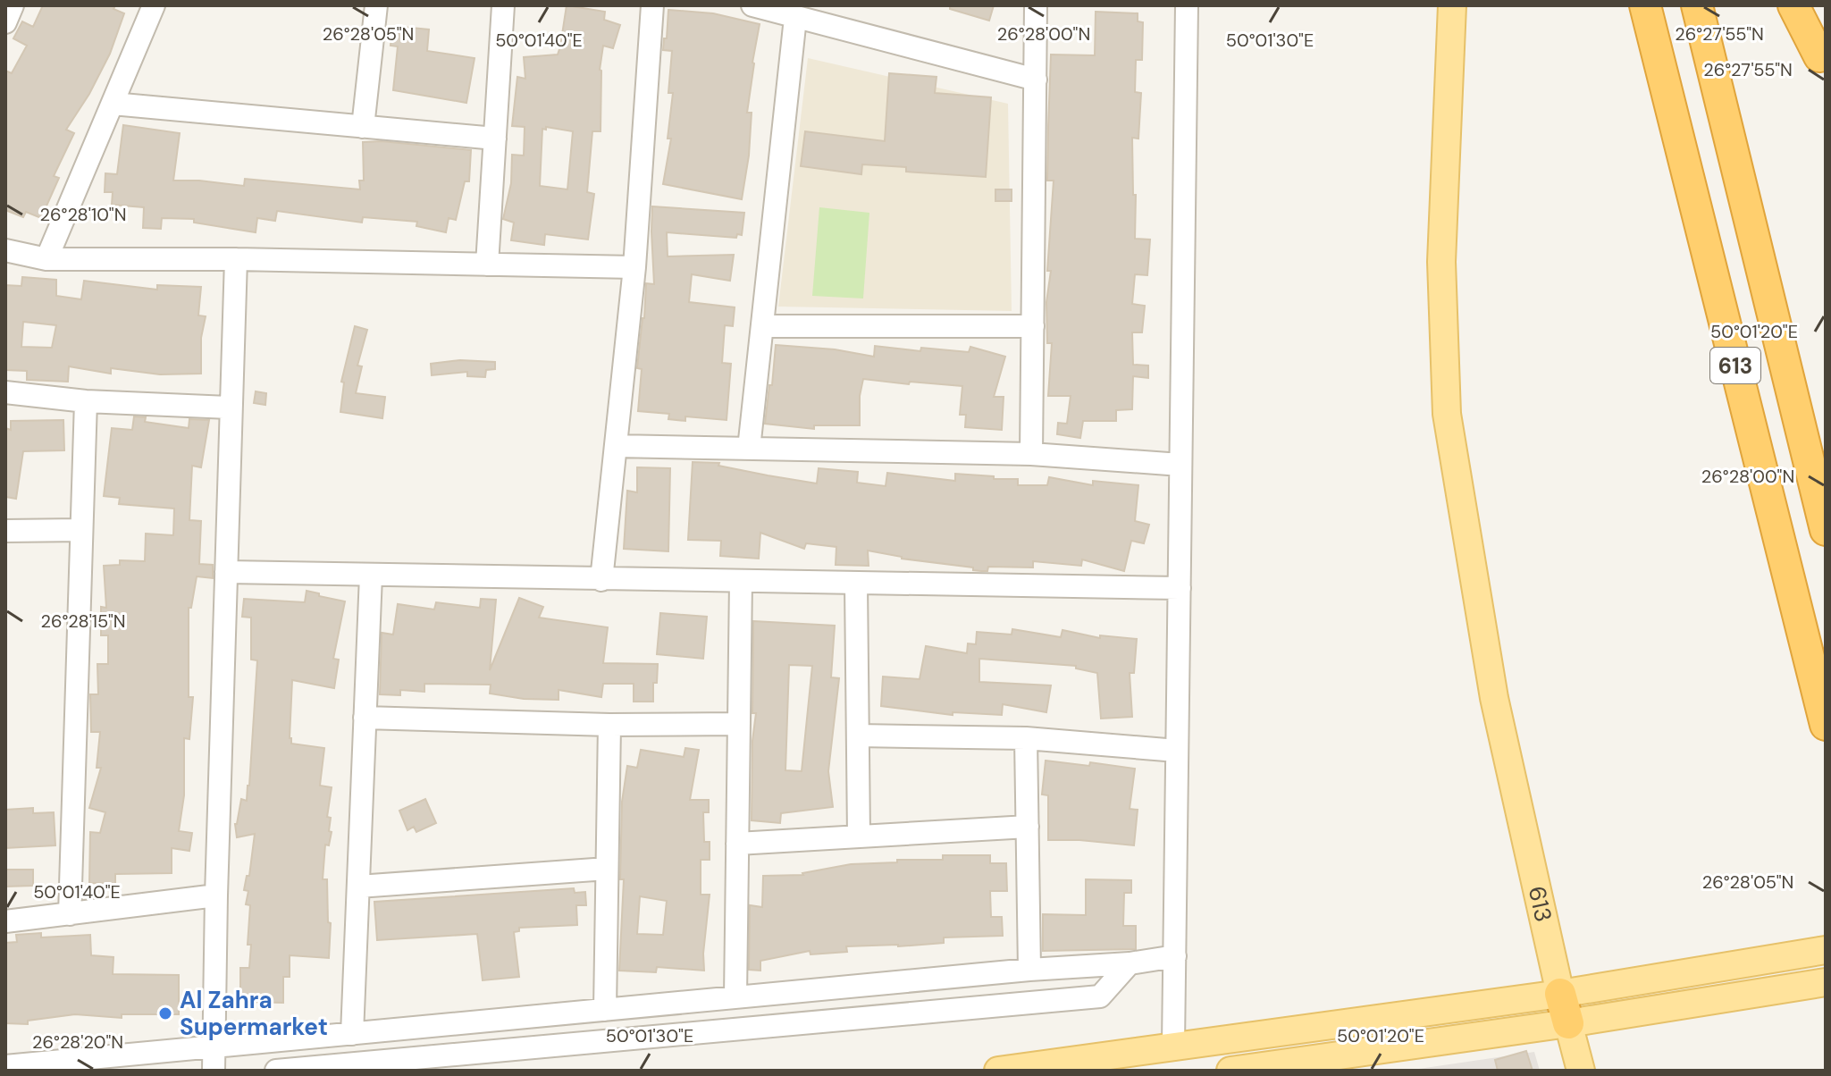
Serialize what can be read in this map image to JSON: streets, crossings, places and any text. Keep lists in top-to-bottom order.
{
  "streets": {
    "highway": ["613"]
  },
  "places": ["Al Zahra Supermarket"],
  "coordinates": [
    "26°27'55\"N",
    "26°28'05\"N",
    "26°28'00\"N",
    "50°01'40\"E",
    "50°01'30\"E",
    "26°28'10\"N",
    "50°01'20\"E",
    "26°28'15\"N",
    "26°28'20\"N"
  ]
}
